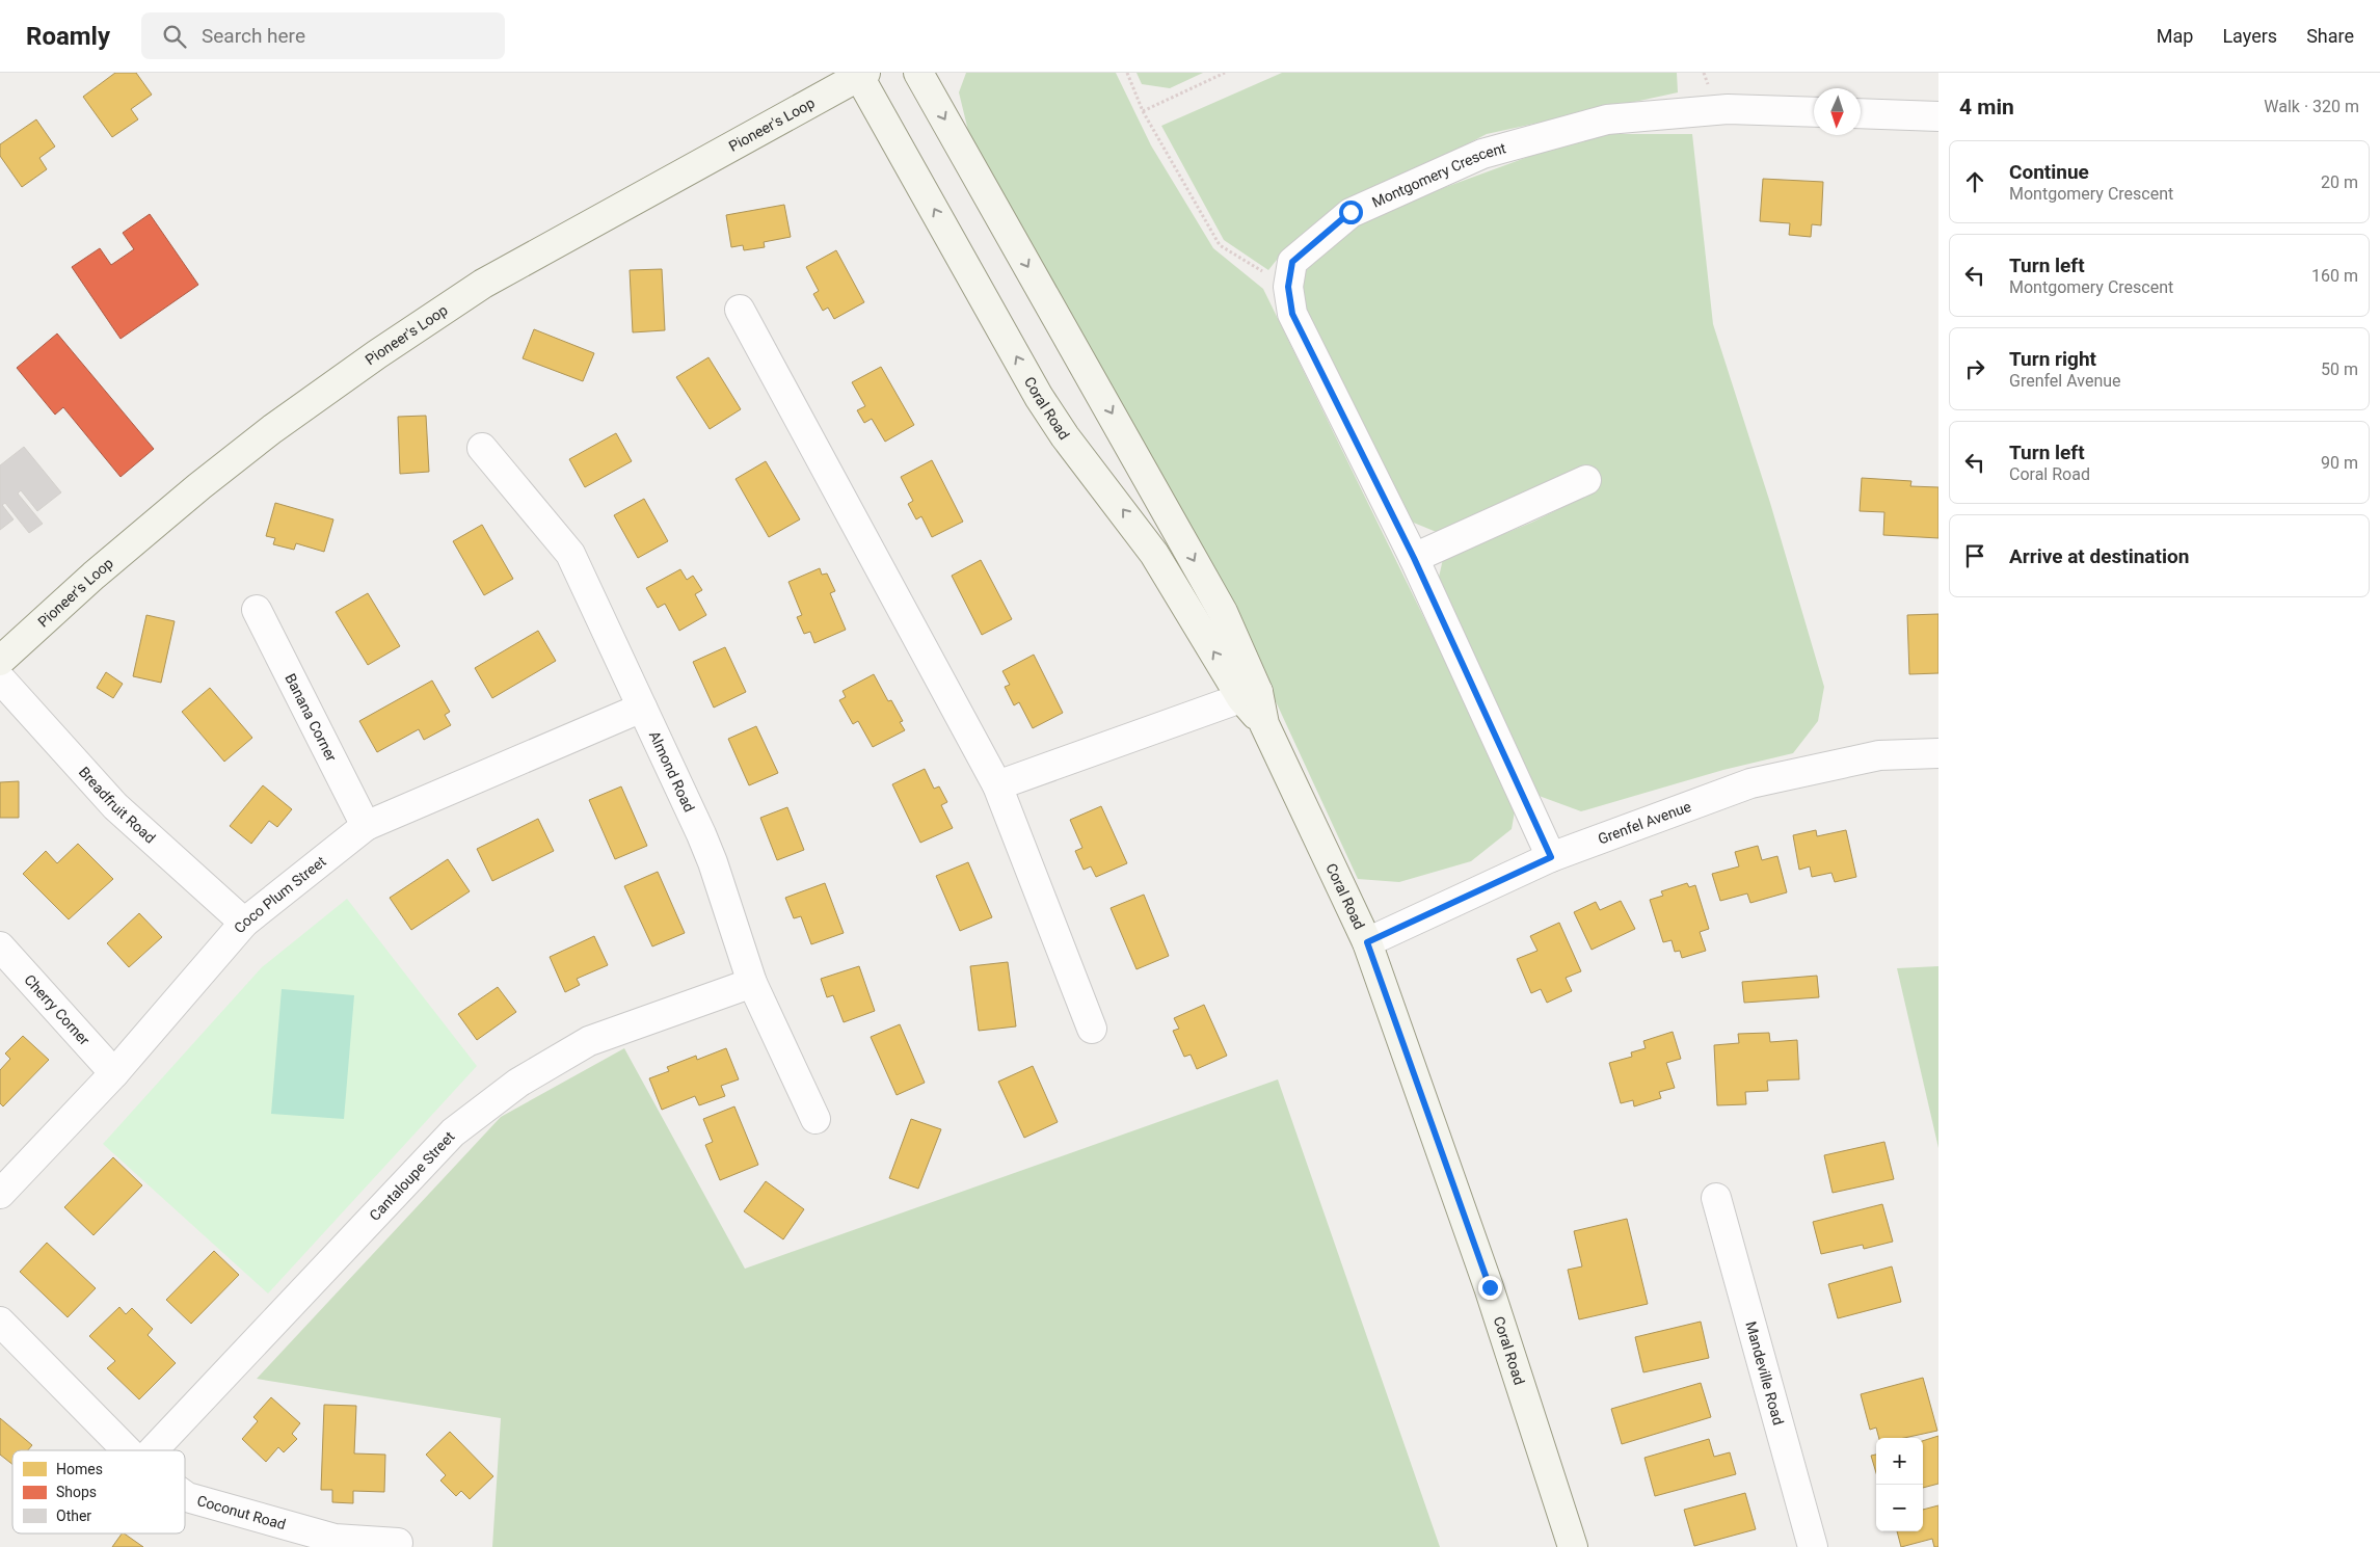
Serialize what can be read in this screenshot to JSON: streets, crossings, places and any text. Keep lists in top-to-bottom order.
{
  "streets": {
    "main road": ["Pioneer's Loop", "Coral Road"],
    "street": [
      "Montgomery Crescent",
      "Banana Corner",
      "Almond Road",
      "Breadfruit Road",
      "Grenfel Avenue",
      "Coco Plum Street",
      "Cherry Corner",
      "Cantaloupe Street",
      "Mandeville Road",
      "Coconut Road"
    ]
  },
  "crossings": [
    ["Pioneer's Loop", "Coral Road"],
    ["Montgomery Crescent", "Grenfel Avenue"],
    ["Coral Road", "Grenfel Avenue"],
    ["Banana Corner", "Coco Plum Street"],
    ["Almond Road", "Coco Plum Street"],
    ["Almond Road", "Cantaloupe Street"],
    ["Breadfruit Road", "Coco Plum Street"],
    ["Coco Plum Street", "Cherry Corner"]
  ],
  "legend": ["Homes", "Shops", "Other"],
  "north": "bottom",
  "page": {
    "header": "Roamly",
    "search": "Search here",
    "nav": ["Map", "Layers", "Share"],
    "heading": ["4 min", "Walk · 320 m"],
    "list": [
      ["Continue", "Montgomery Crescent", "20 m"],
      ["Turn left", "Montgomery Crescent", "160 m"],
      ["Turn right", "Grenfel Avenue", "50 m"],
      ["Turn left", "Coral Road", "90 m"],
      "Arrive at destination"
    ],
    "map_buttons": ["+", "−"]
  }
}
